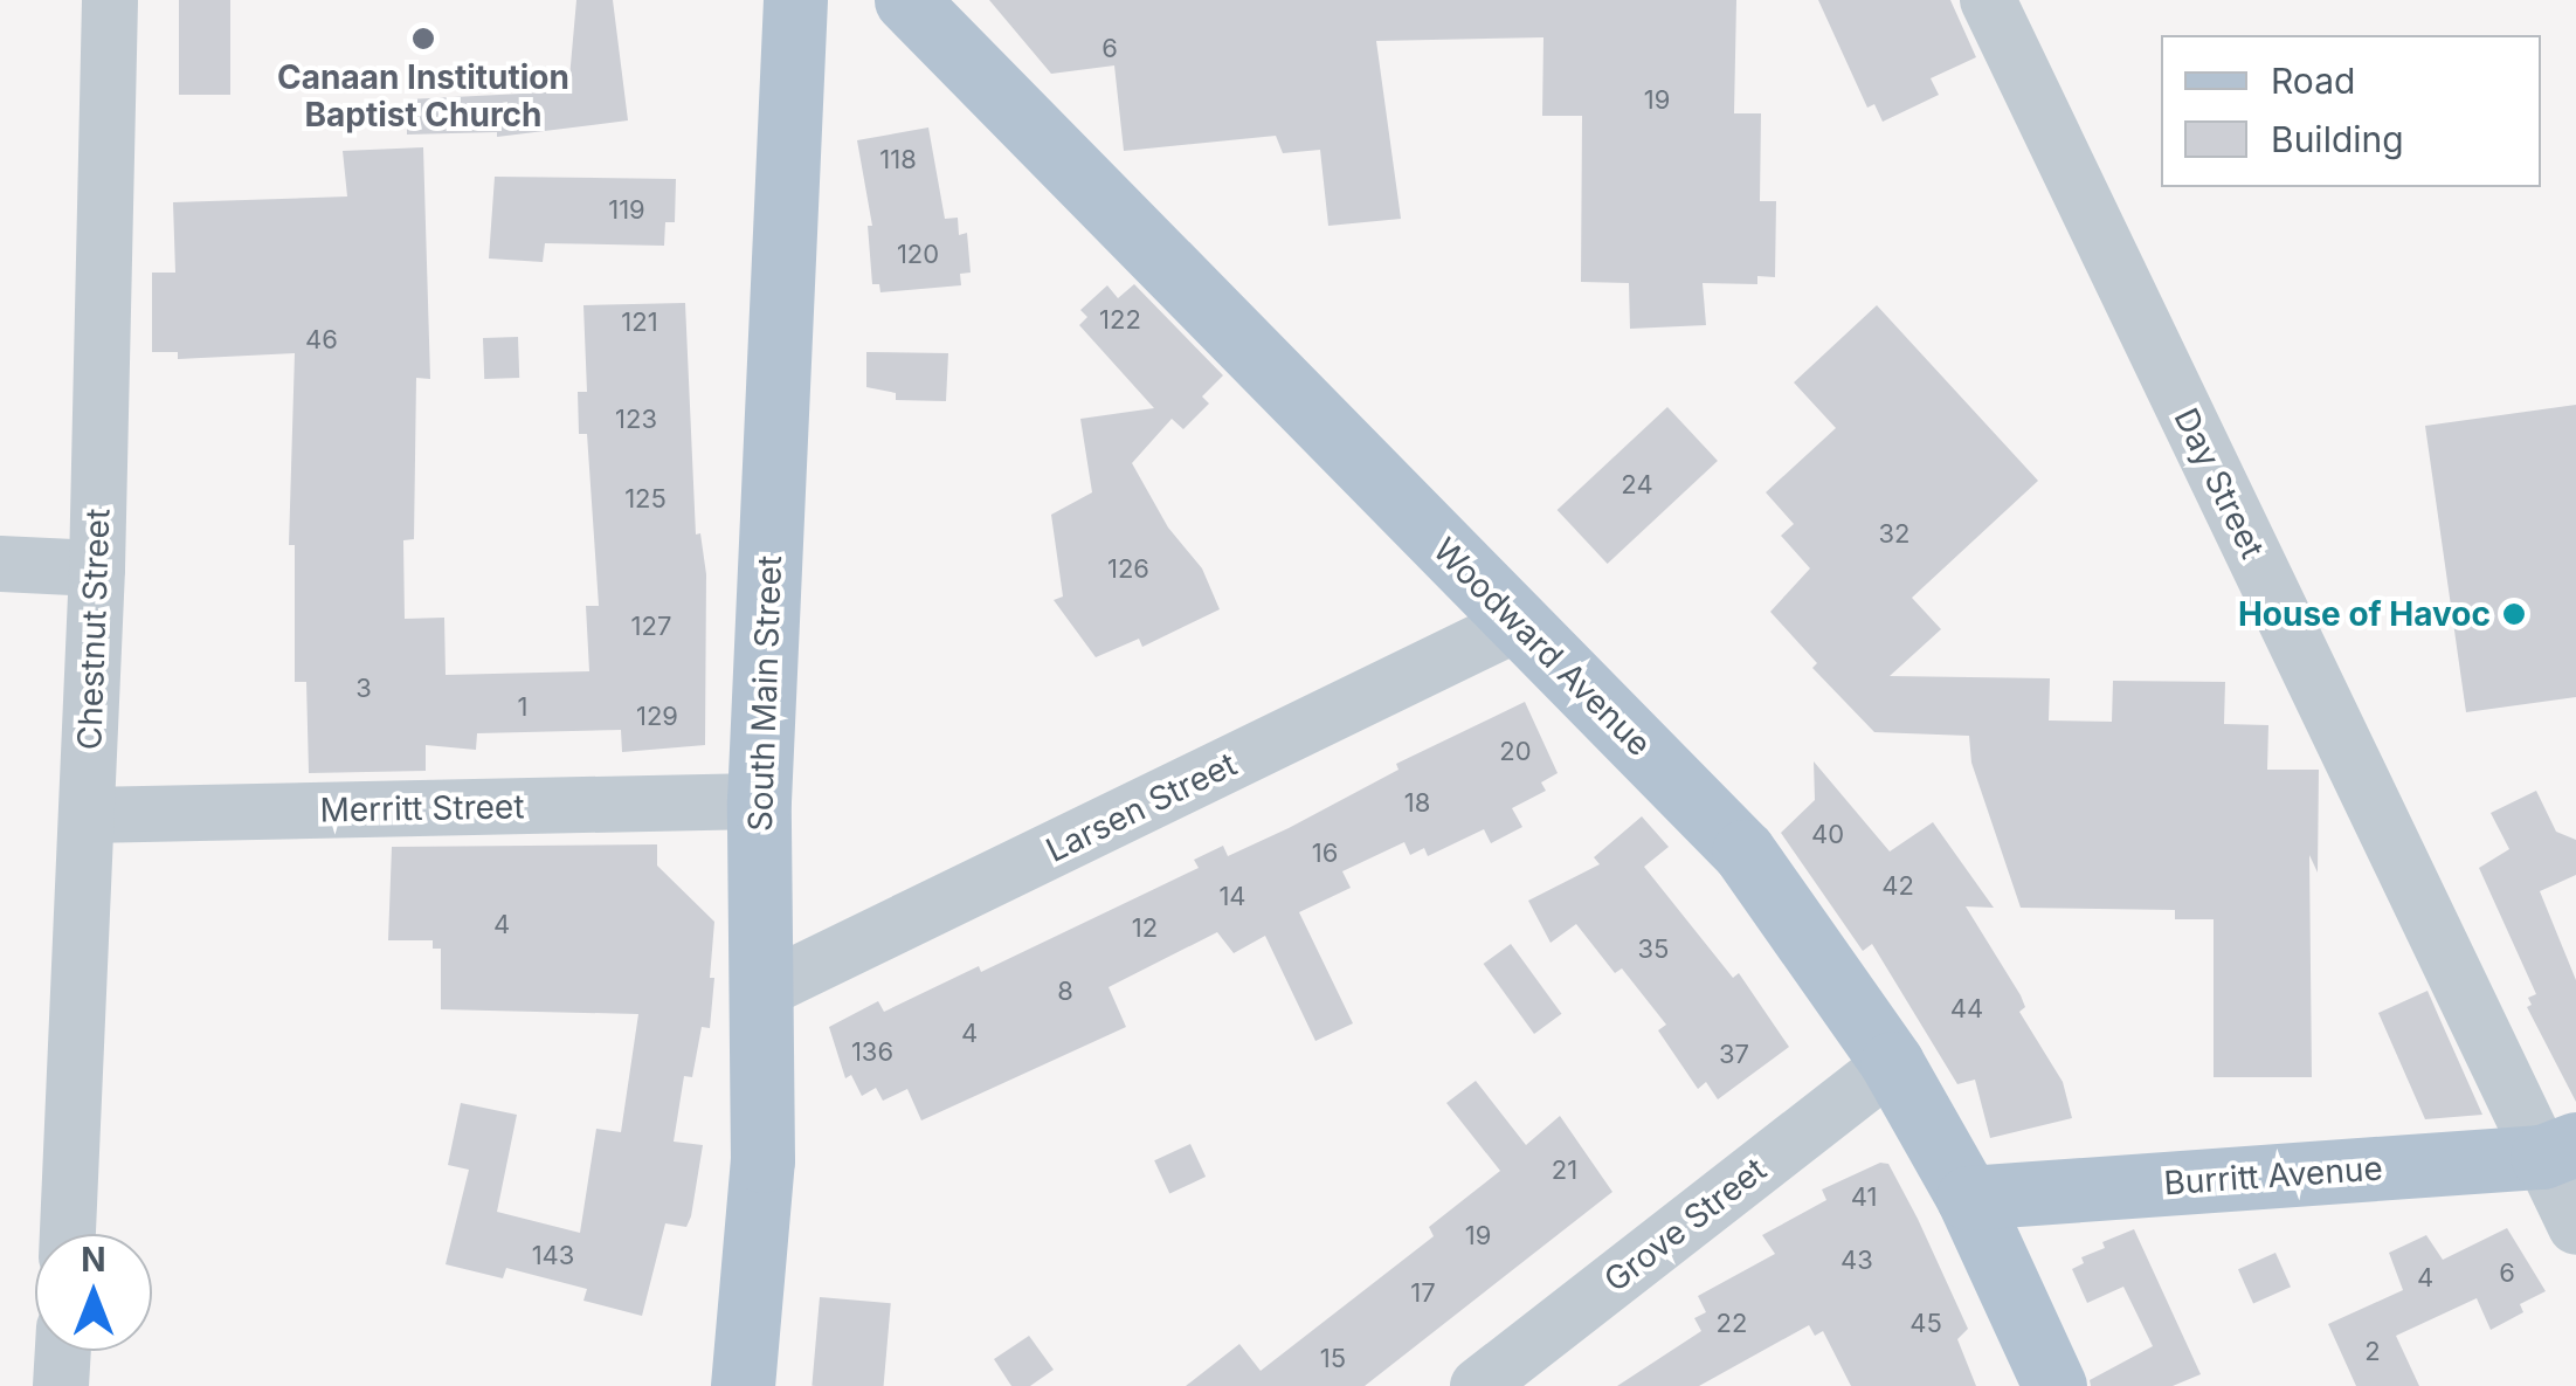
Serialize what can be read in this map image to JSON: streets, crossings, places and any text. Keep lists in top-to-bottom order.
{
  "streets": {
    "main road": ["Woodward Avenue", "South Main Street", "Burritt Avenue"],
    "street": [
      "Day Street",
      "Chestnut Street",
      "Larsen Street",
      "Merritt Street",
      "Grove Street"
    ]
  },
  "crossings": [
    ["Day Street", "Burritt Avenue"],
    ["Chestnut Street", "Merritt Street"],
    ["Woodward Avenue", "Larsen Street"],
    ["Woodward Avenue", "Burritt Avenue"],
    ["Woodward Avenue", "Grove Street"],
    ["South Main Street", "Larsen Street"],
    ["South Main Street", "Merritt Street"]
  ],
  "places": ["Canaan Institution Baptist Church", "House of Havoc"],
  "house_numbers": [
    "6",
    "19",
    "118",
    "119",
    "120",
    "122",
    "121",
    "46",
    "123",
    "24",
    "125",
    "32",
    "126",
    "127",
    "3",
    "1",
    "129",
    "20",
    "18",
    "40",
    "16",
    "42",
    "14",
    "4",
    "12",
    "35",
    "8",
    "44",
    "4",
    "136",
    "37",
    "21",
    "41",
    "19",
    "143",
    "43",
    "6",
    "4",
    "17",
    "22",
    "45",
    "2",
    "15"
  ],
  "legend": ["Road", "Building"],
  "north": "top"
}
